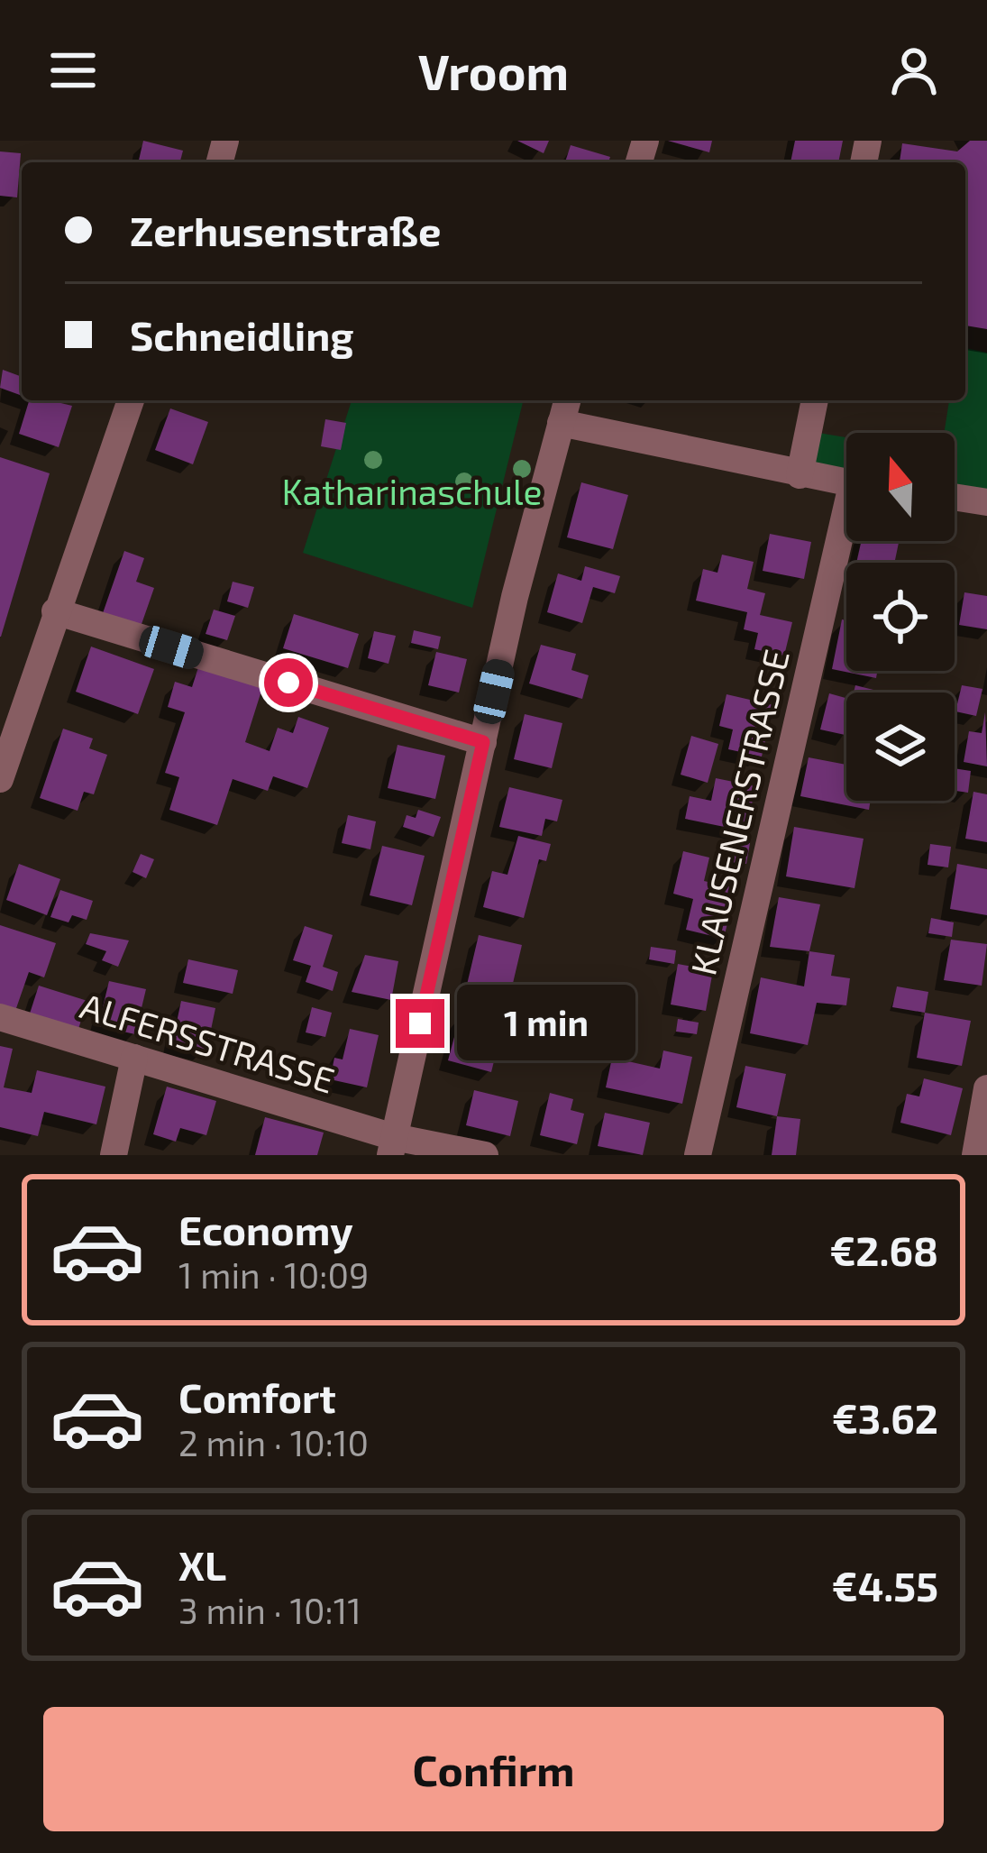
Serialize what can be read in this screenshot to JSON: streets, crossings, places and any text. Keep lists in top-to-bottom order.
{
  "streets": {
    "street": ["KLAUSENERSTRASSE", "ALFERSSTRASSE"]
  },
  "parks": ["Katharinaschule"],
  "north": "top",
  "page": {
    "header": "Vroom",
    "banner": ["Zerhusenstraße", "Schneidling"],
    "bubble": "1 min",
    "list": [
      {
        "name": "Economy",
        "note": "1 min · 10:09",
        "value": "€2.68"
      },
      {
        "name": "Comfort",
        "note": "2 min · 10:10",
        "value": "€3.62"
      },
      {
        "name": "XL",
        "note": "3 min · 10:11",
        "value": "€4.55"
      }
    ],
    "buttons": "Confirm"
  }
}
